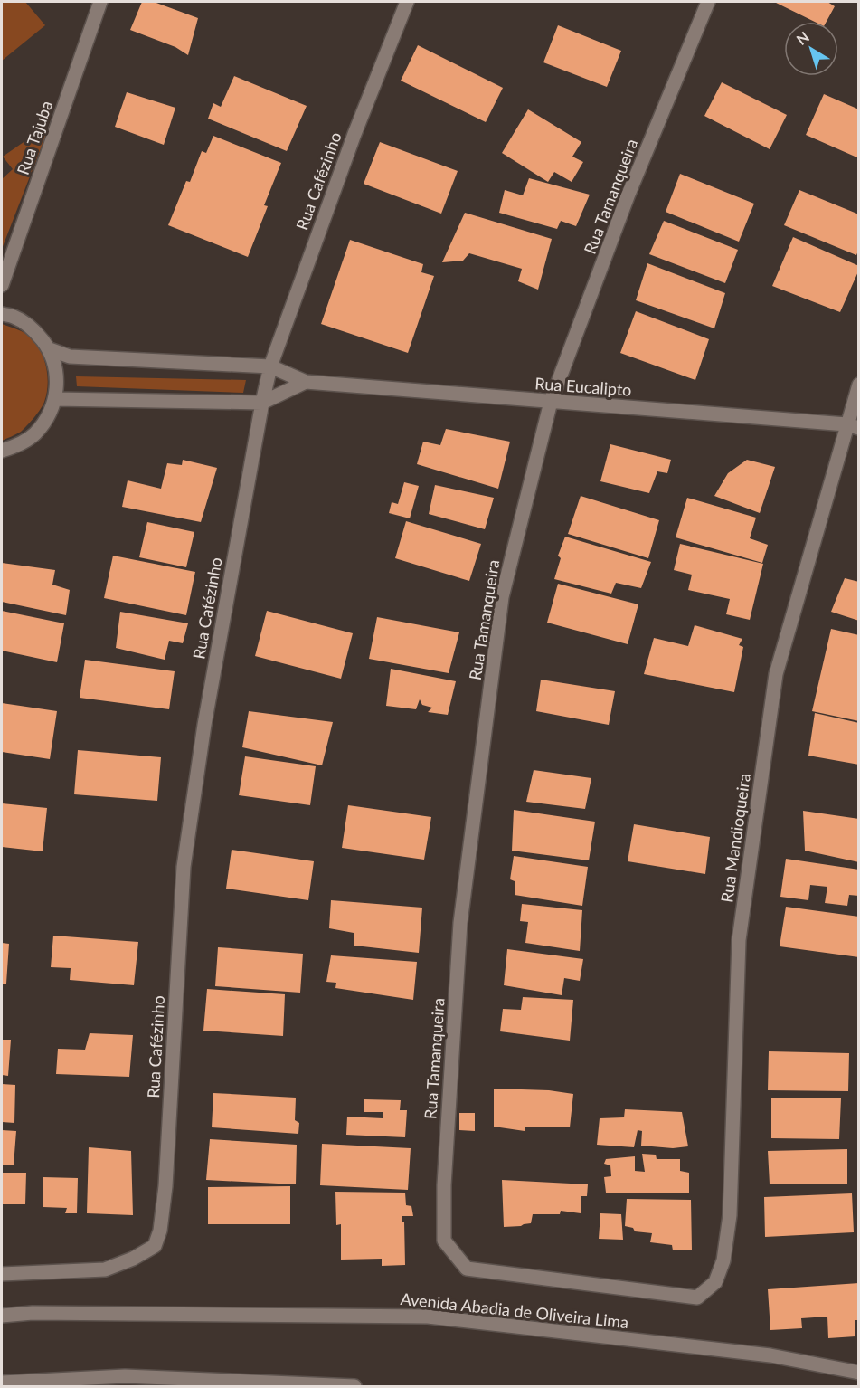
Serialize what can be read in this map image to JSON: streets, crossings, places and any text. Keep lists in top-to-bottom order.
{
  "streets": {
    "street": [
      "Rua Tajuba",
      "Rua Cafézinho",
      "Rua Tamanqueira",
      "Rua Eucalipto",
      "Rua Mandioqueira",
      "Avenida Abadia de Oliveira Lima"
    ]
  },
  "crossings": [
    ["Rua Cafézinho", "Rua Eucalipto"],
    ["Rua Tamanqueira", "Rua Eucalipto"],
    ["Rua Tamanqueira", "Rua Mandioqueira"],
    ["Rua Eucalipto", "Rua Mandioqueira"]
  ],
  "north": "top left"
}
